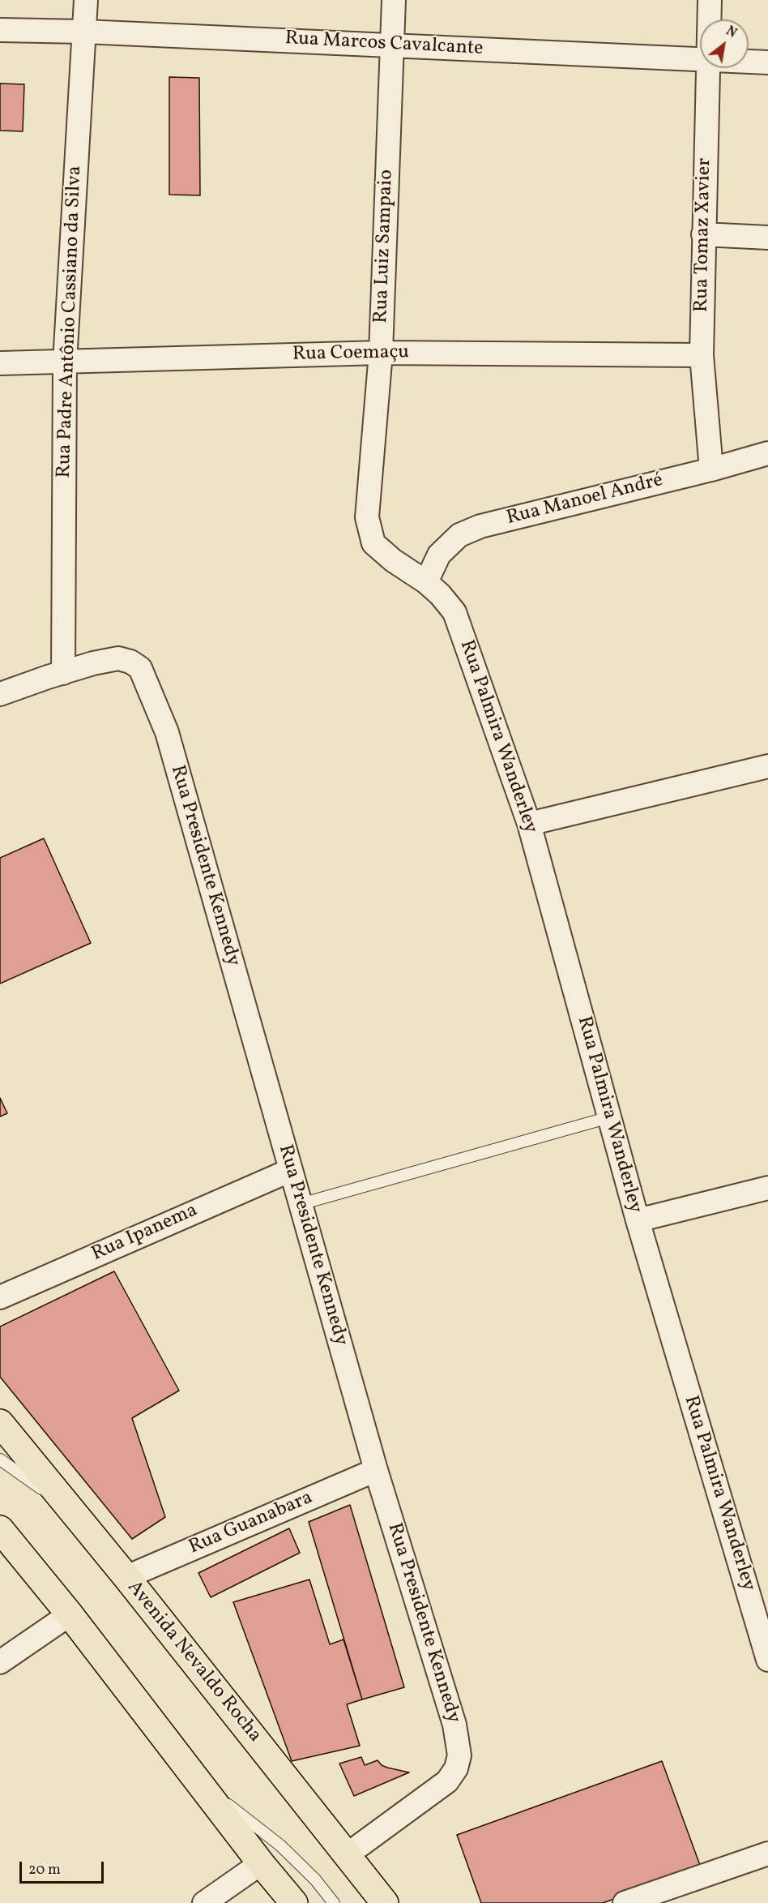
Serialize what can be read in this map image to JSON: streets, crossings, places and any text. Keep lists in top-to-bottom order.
{
  "streets": {
    "highway": ["Avenida Nevaldo Rocha"],
    "street": [
      "Rua Marcos Cavalcante",
      "Rua Tomaz Xavier",
      "Rua Luiz Sampaio",
      "Rua Padre Antônio Cassiano da Silva",
      "Rua Coemaçu",
      "Rua Manoel André",
      "Rua Palmira Wanderley",
      "Rua Presidente Kennedy",
      "Rua Ipanema",
      "Rua Guanabara"
    ]
  },
  "crossings": [
    ["Rua Marcos Cavalcante", "Rua Luiz Sampaio"],
    ["Rua Marcos Cavalcante", "Rua Padre Antônio Cassiano da Silva"],
    ["Rua Tomaz Xavier", "Rua Coemaçu"],
    ["Rua Tomaz Xavier", "Rua Manoel André"],
    ["Rua Luiz Sampaio", "Rua Coemaçu"],
    ["Rua Luiz Sampaio", "Rua Manoel André"],
    ["Rua Luiz Sampaio", "Rua Palmira Wanderley"],
    ["Rua Padre Antônio Cassiano da Silva", "Rua Coemaçu"],
    ["Rua Padre Antônio Cassiano da Silva", "Rua Presidente Kennedy"],
    ["Rua Manoel André", "Rua Palmira Wanderley"],
    ["Rua Presidente Kennedy", "Rua Ipanema"],
    ["Rua Presidente Kennedy", "Rua Guanabara"],
    ["Rua Presidente Kennedy", "Avenida Nevaldo Rocha"],
    ["Rua Guanabara", "Avenida Nevaldo Rocha"]
  ],
  "scale_bar": "20 m",
  "north": "top right"
}
